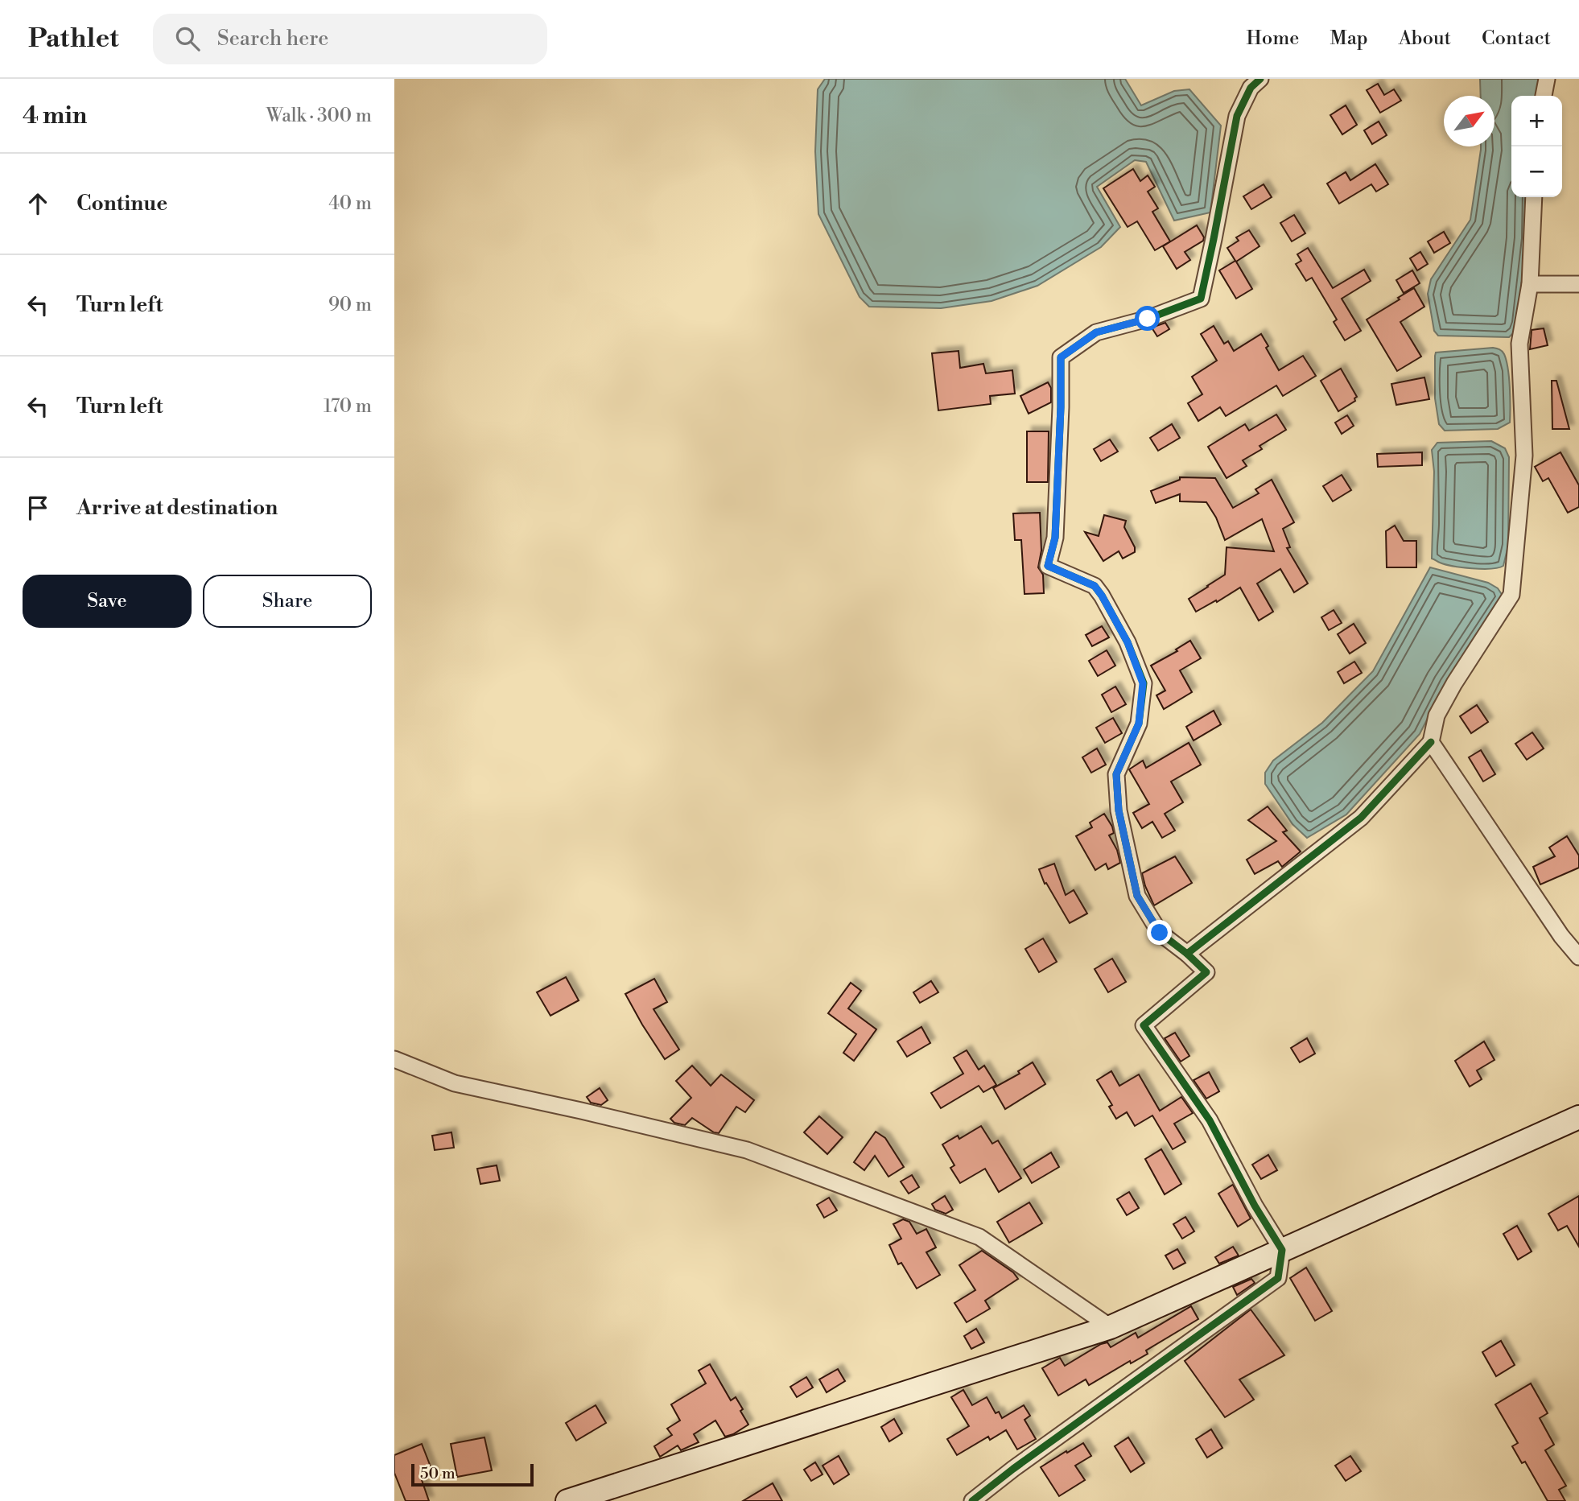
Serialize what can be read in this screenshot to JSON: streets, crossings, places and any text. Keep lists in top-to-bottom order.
{
  "scale_bar": "50 m",
  "north": "top right",
  "page": {
    "header": "Pathlet",
    "search": "Search here",
    "nav": [
      "Home",
      "Map",
      "About",
      "Contact"
    ],
    "heading": ["4 min", "Walk · 300 m"],
    "map_buttons": ["+", "−"],
    "list": [
      ["Continue", "40 m"],
      ["Turn left", "90 m"],
      ["Turn left", "170 m"],
      "Arrive at destination"
    ],
    "buttons": ["Save", "Share"],
    "scale": "50 m"
  }
}
